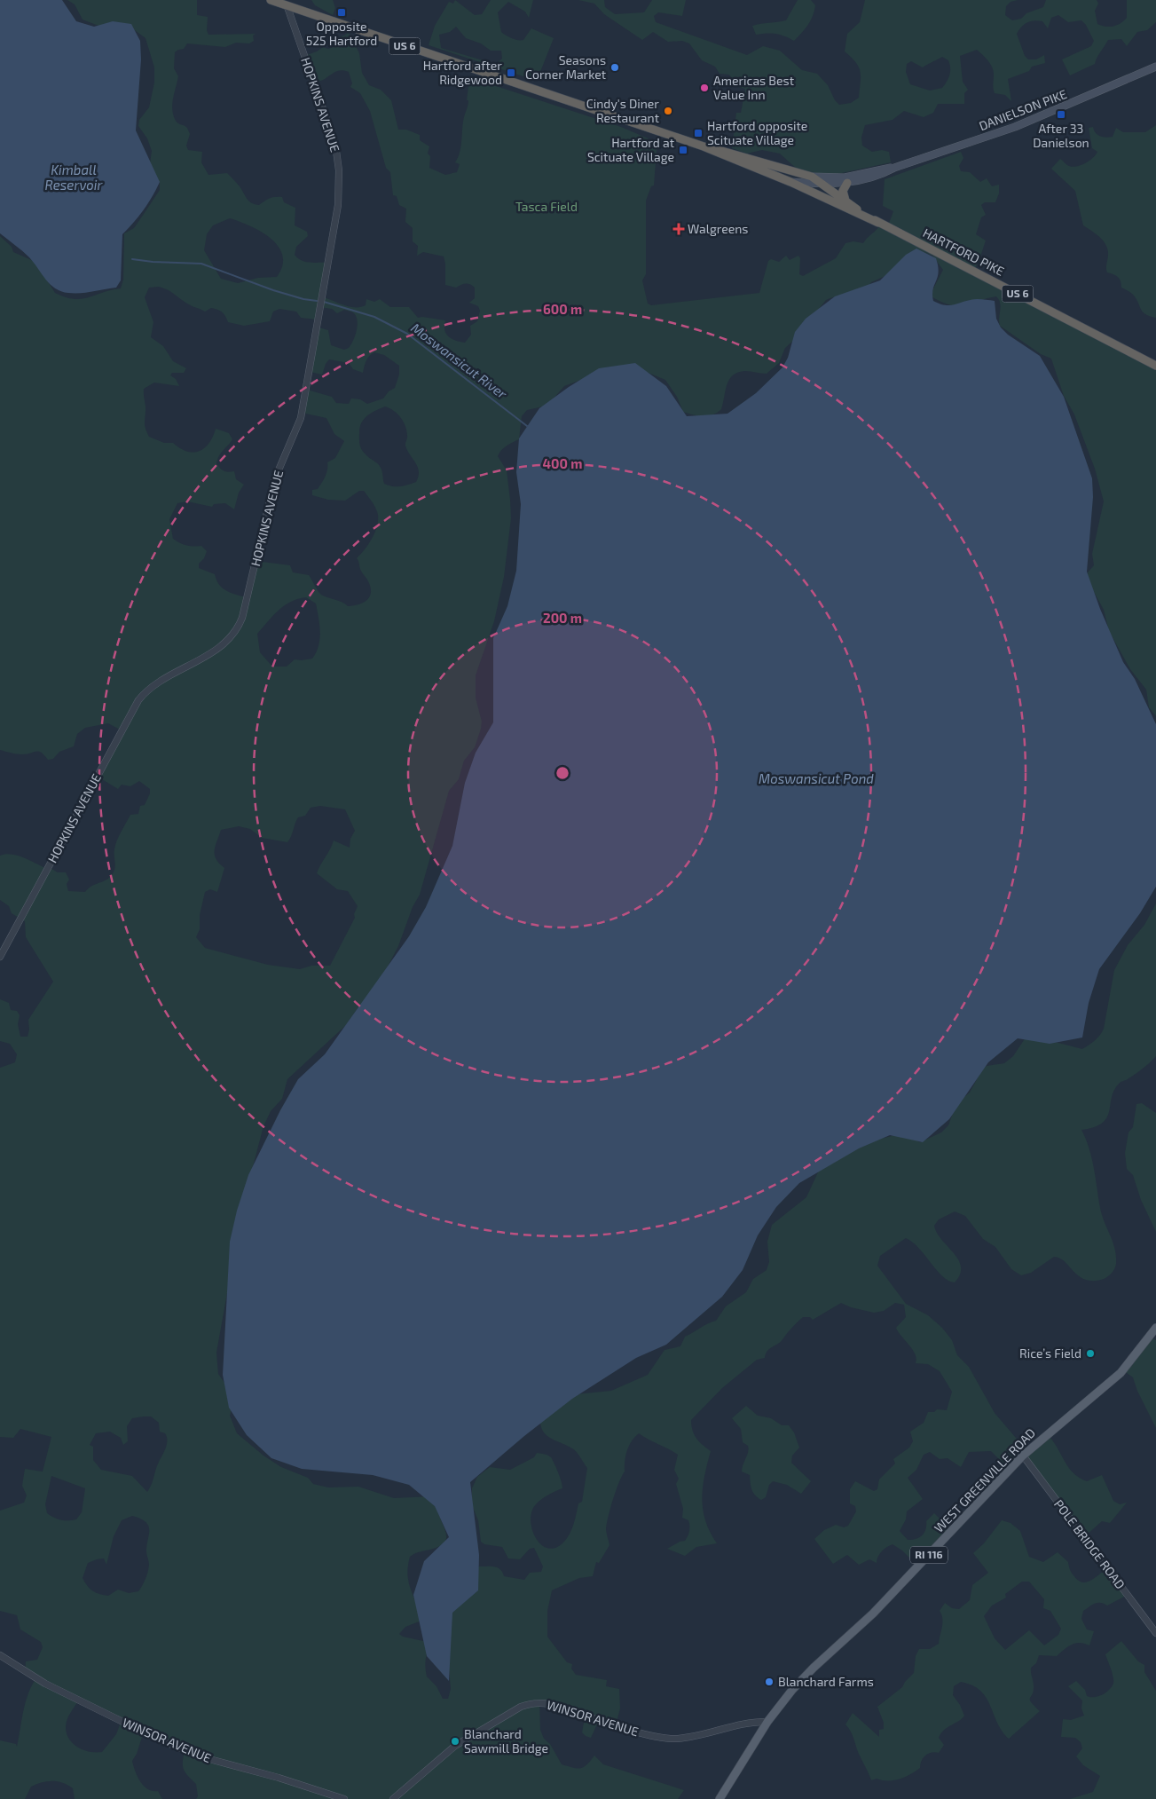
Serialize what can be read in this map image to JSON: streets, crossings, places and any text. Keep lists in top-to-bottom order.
{
  "streets": {
    "highway": ["US 6", "HARTFORD PIKE"],
    "main road": ["DANIELSON PIKE", "WEST GREENVILLE ROAD", "RI 116"],
    "street": ["HOPKINS AVENUE", "POLE BRIDGE ROAD", "WINSOR AVENUE"]
  },
  "crossings": [
    ["US 6", "HOPKINS AVENUE"],
    ["US 6", "HARTFORD PIKE"],
    ["HOPKINS AVENUE", "HARTFORD PIKE"],
    ["DANIELSON PIKE", "HARTFORD PIKE"],
    ["WEST GREENVILLE ROAD", "POLE BRIDGE ROAD"],
    ["WEST GREENVILLE ROAD", "WINSOR AVENUE"]
  ],
  "water": ["Kimball Reservoir", "Moswansicut River", "Moswansicut Pond"],
  "parks": ["Tasca Field"],
  "places": {
    "transit": [
      "Opposite 525 Hartford",
      "Hartford after Ridgewood",
      "After 33 Danielson",
      "Hartford opposite Scituate Village",
      "Hartford at Scituate Village"
    ],
    "other": [
      "Seasons Corner Market",
      "Americas Best Value Inn",
      "Cindy's Diner Restaurant",
      "Rice’s Field",
      "Blanchard Farms",
      "Blanchard Sawmill Bridge"
    ],
    "health": ["Walgreens"]
  },
  "rings": ["600 m", "400 m", "200 m"]
}
